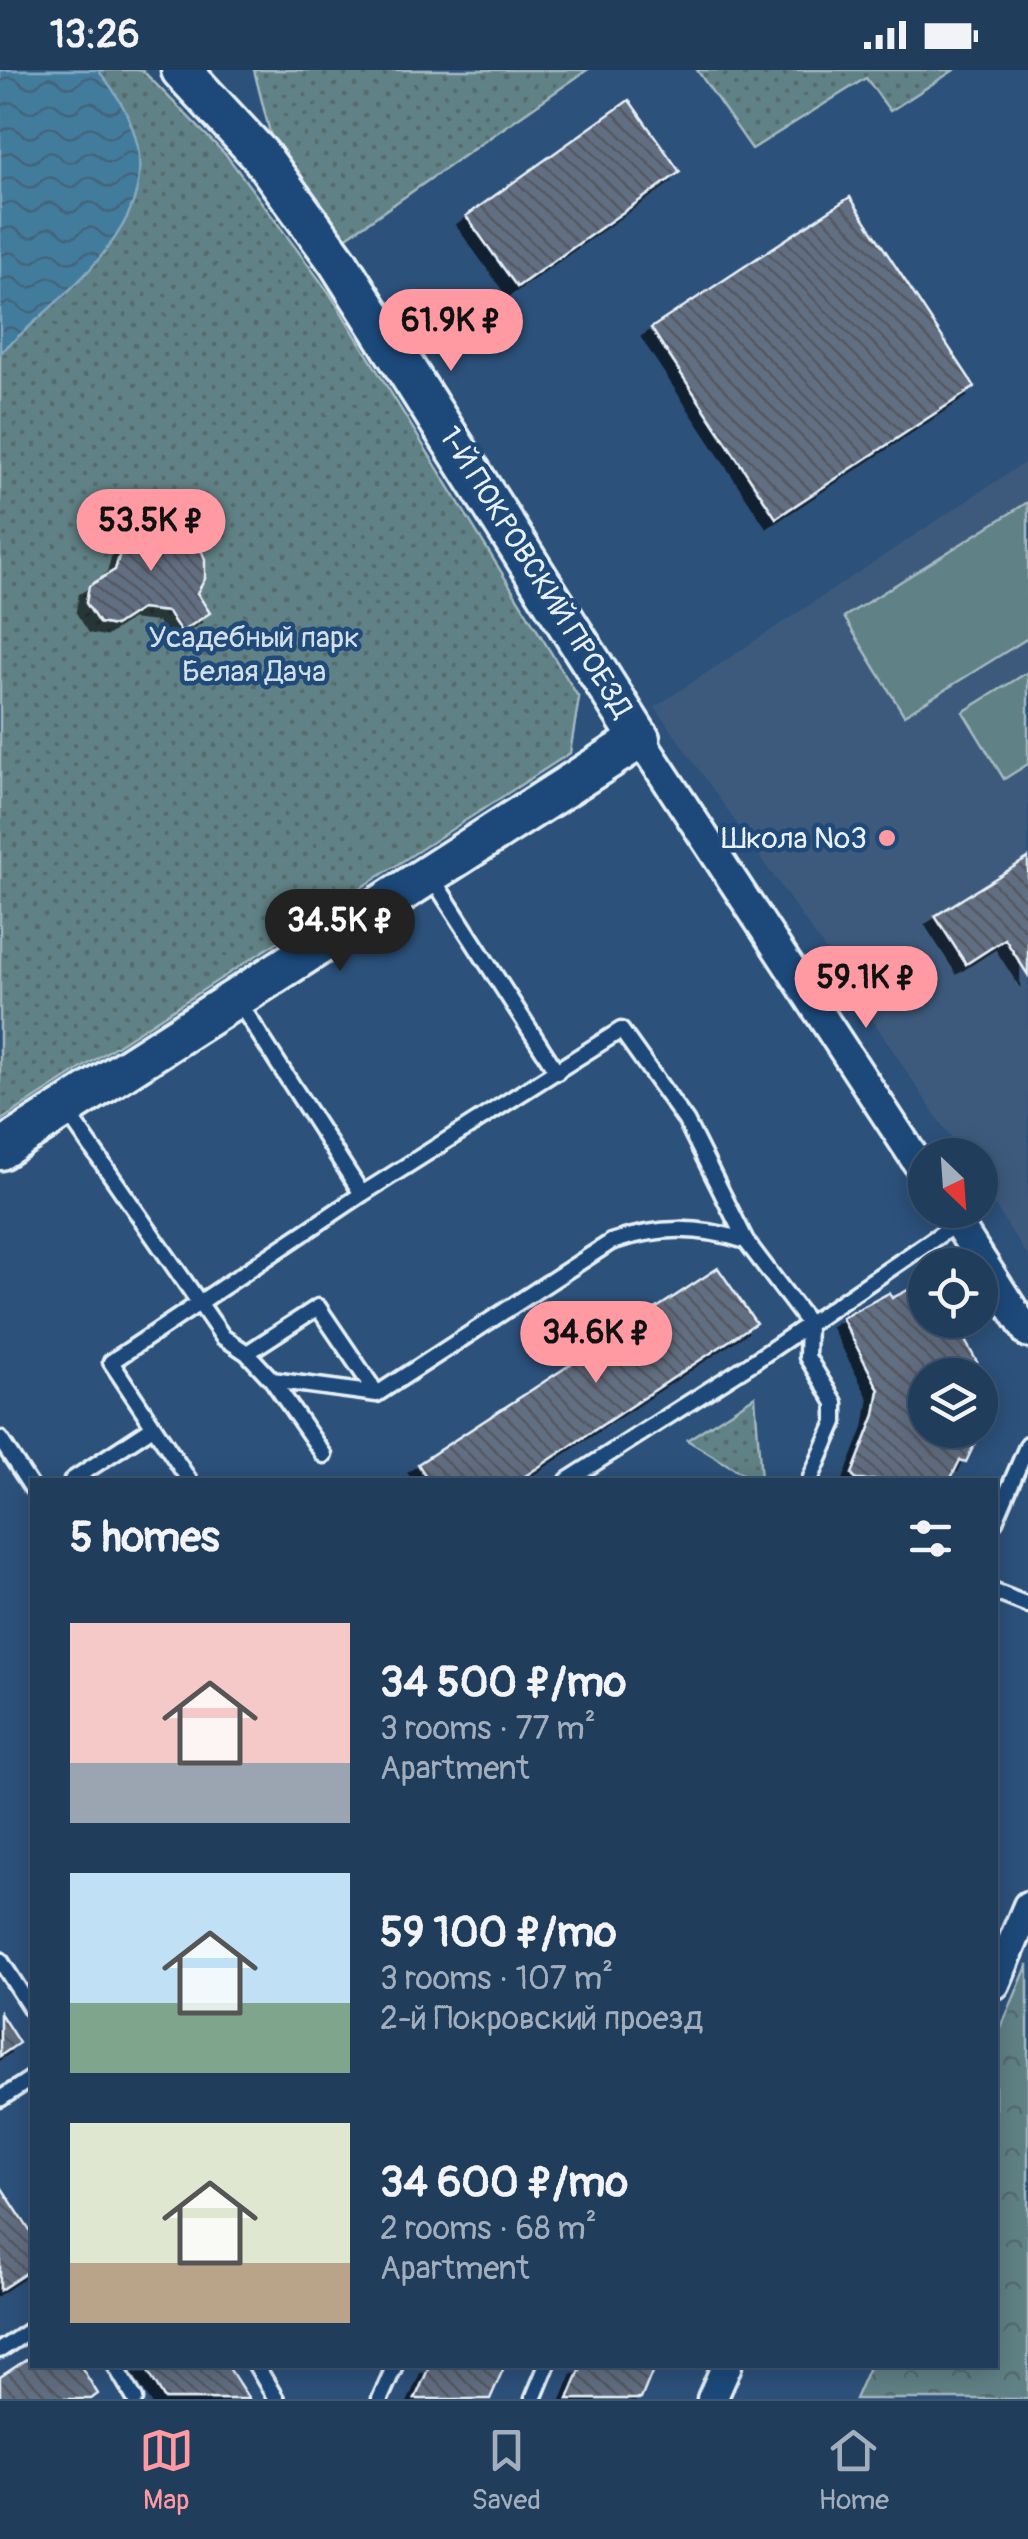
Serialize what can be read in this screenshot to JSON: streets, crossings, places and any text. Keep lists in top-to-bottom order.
{
  "streets": {
    "street": ["1-Й ПОКРОВСКИЙ ПРОЕЗД"]
  },
  "parks": ["Усадебный парк Белая Дача"],
  "places": ["Школа №3"],
  "north": "bottom right",
  "page": {
    "status": "13:26",
    "price": [
      "61.9K ₽",
      "53.5K ₽",
      "34.5K ₽",
      "59.1K ₽",
      "34.6K ₽"
    ],
    "heading": "5 homes",
    "list": [
      {
        "name": "34 500 ₽/mo",
        "note": "3 rooms · 77 m² · Apartment"
      },
      {
        "name": "59 100 ₽/mo",
        "note": "3 rooms · 107 m² · 2-й Покровский проезд"
      },
      {
        "name": "34 600 ₽/mo",
        "note": "2 rooms · 68 m² · Apartment"
      }
    ],
    "tabs": ["Map", "Saved", "Home"]
  }
}
